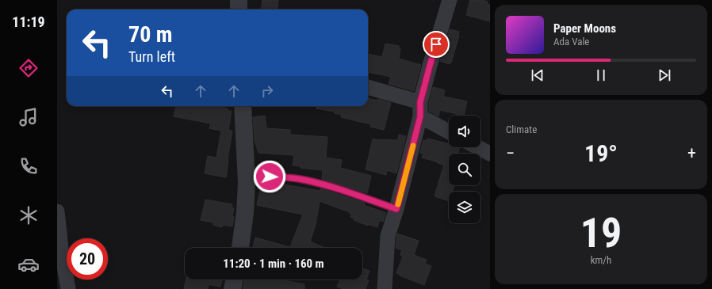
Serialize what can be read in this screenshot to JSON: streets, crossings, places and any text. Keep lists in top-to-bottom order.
{
  "page": {
    "tabs": "11:19",
    "turn": ["70 m", "Turn left"],
    "song": ["Paper Moons", "Ada Vale"],
    "tile": [
      "Climate",
      ["19", "km/h"]
    ],
    "heat": ["−", "19°", "+"],
    "limit": "20",
    "trip": "11:20 · 1 min · 160 m"
  }
}
